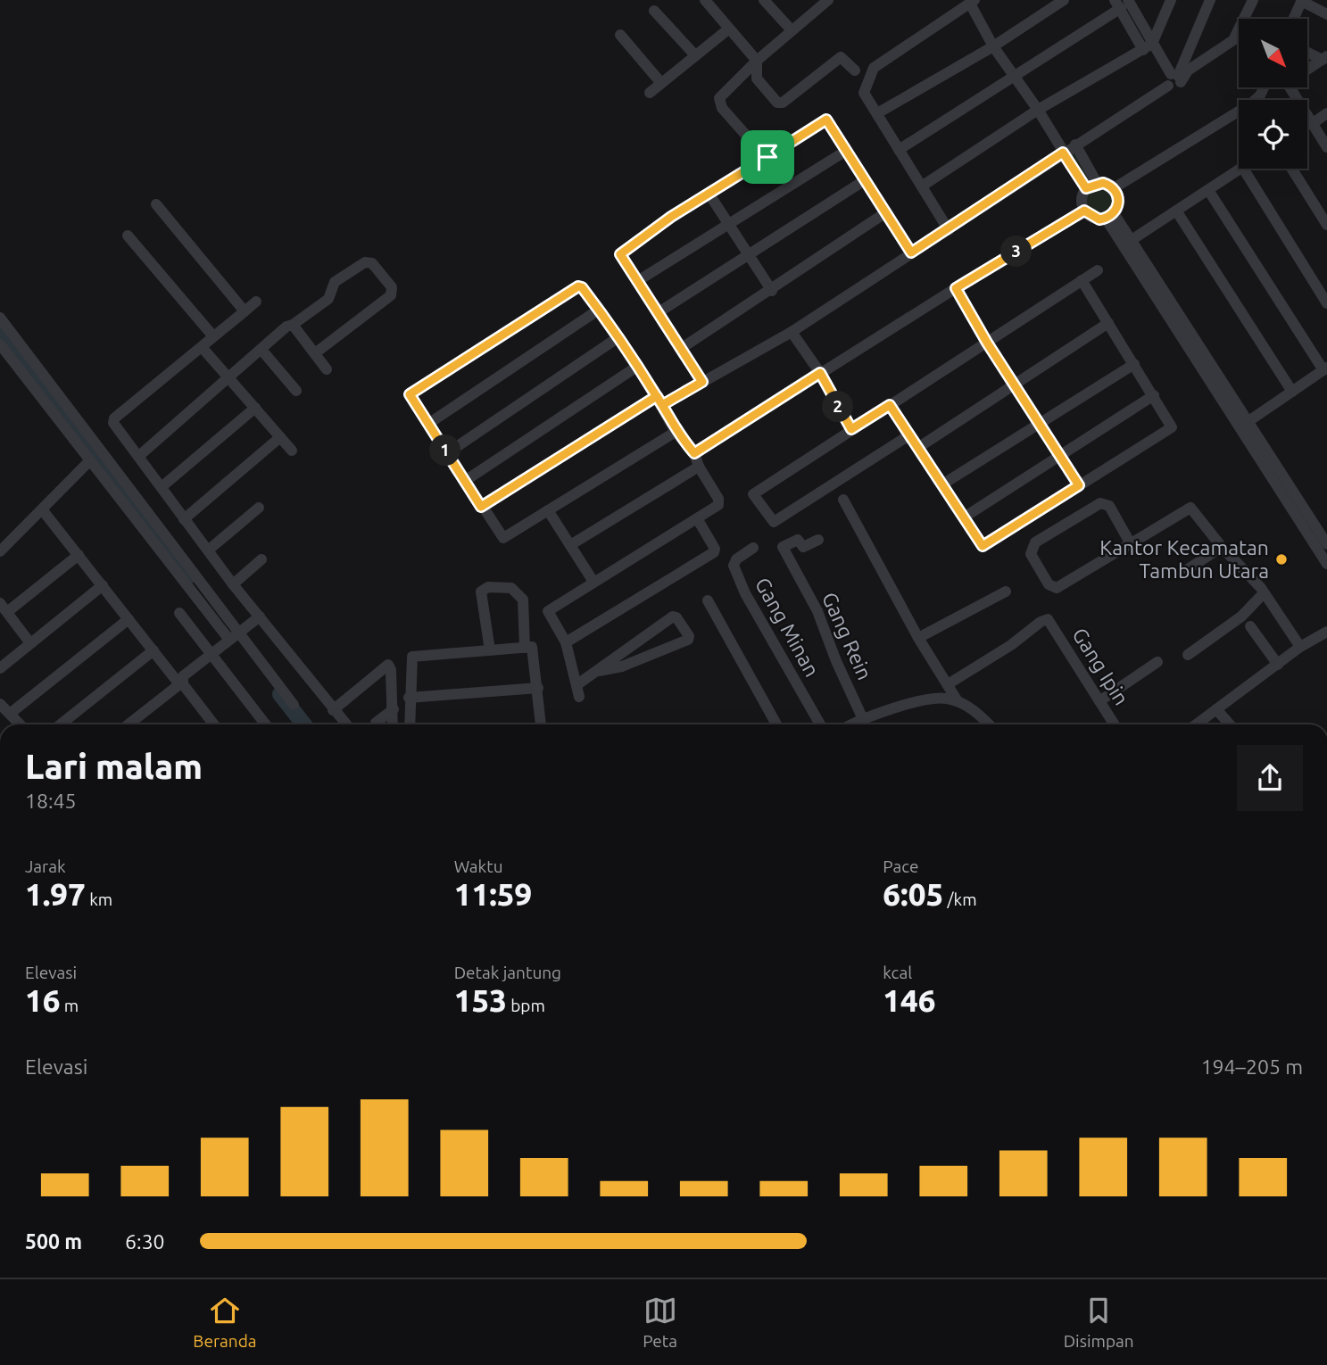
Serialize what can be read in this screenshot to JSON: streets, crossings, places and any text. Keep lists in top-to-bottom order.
{
  "streets": {
    "street": ["Gang Minan", "Gang Rein", "Gang Ipin"]
  },
  "places": ["Kantor Kecamatan Tambun Utara"],
  "north": "bottom right",
  "page": {
    "pins": ["3", "2", "1"],
    "heading": ["Lari malam", "18:45"],
    "stats": [
      ["Jarak", "1.97 km"],
      ["Waktu", "11:59"],
      ["Pace", "6:05 /km"],
      ["Elevasi", "16 m"],
      ["Detak jantung", "153 bpm"],
      ["kcal", "146"]
    ],
    "chart": ["Elevasi", "194–205 m"],
    "list": [
      {
        "name": "500 m",
        "note": "6:30"
      }
    ],
    "tabs": ["Beranda", "Peta", "Disimpan"]
  }
}
